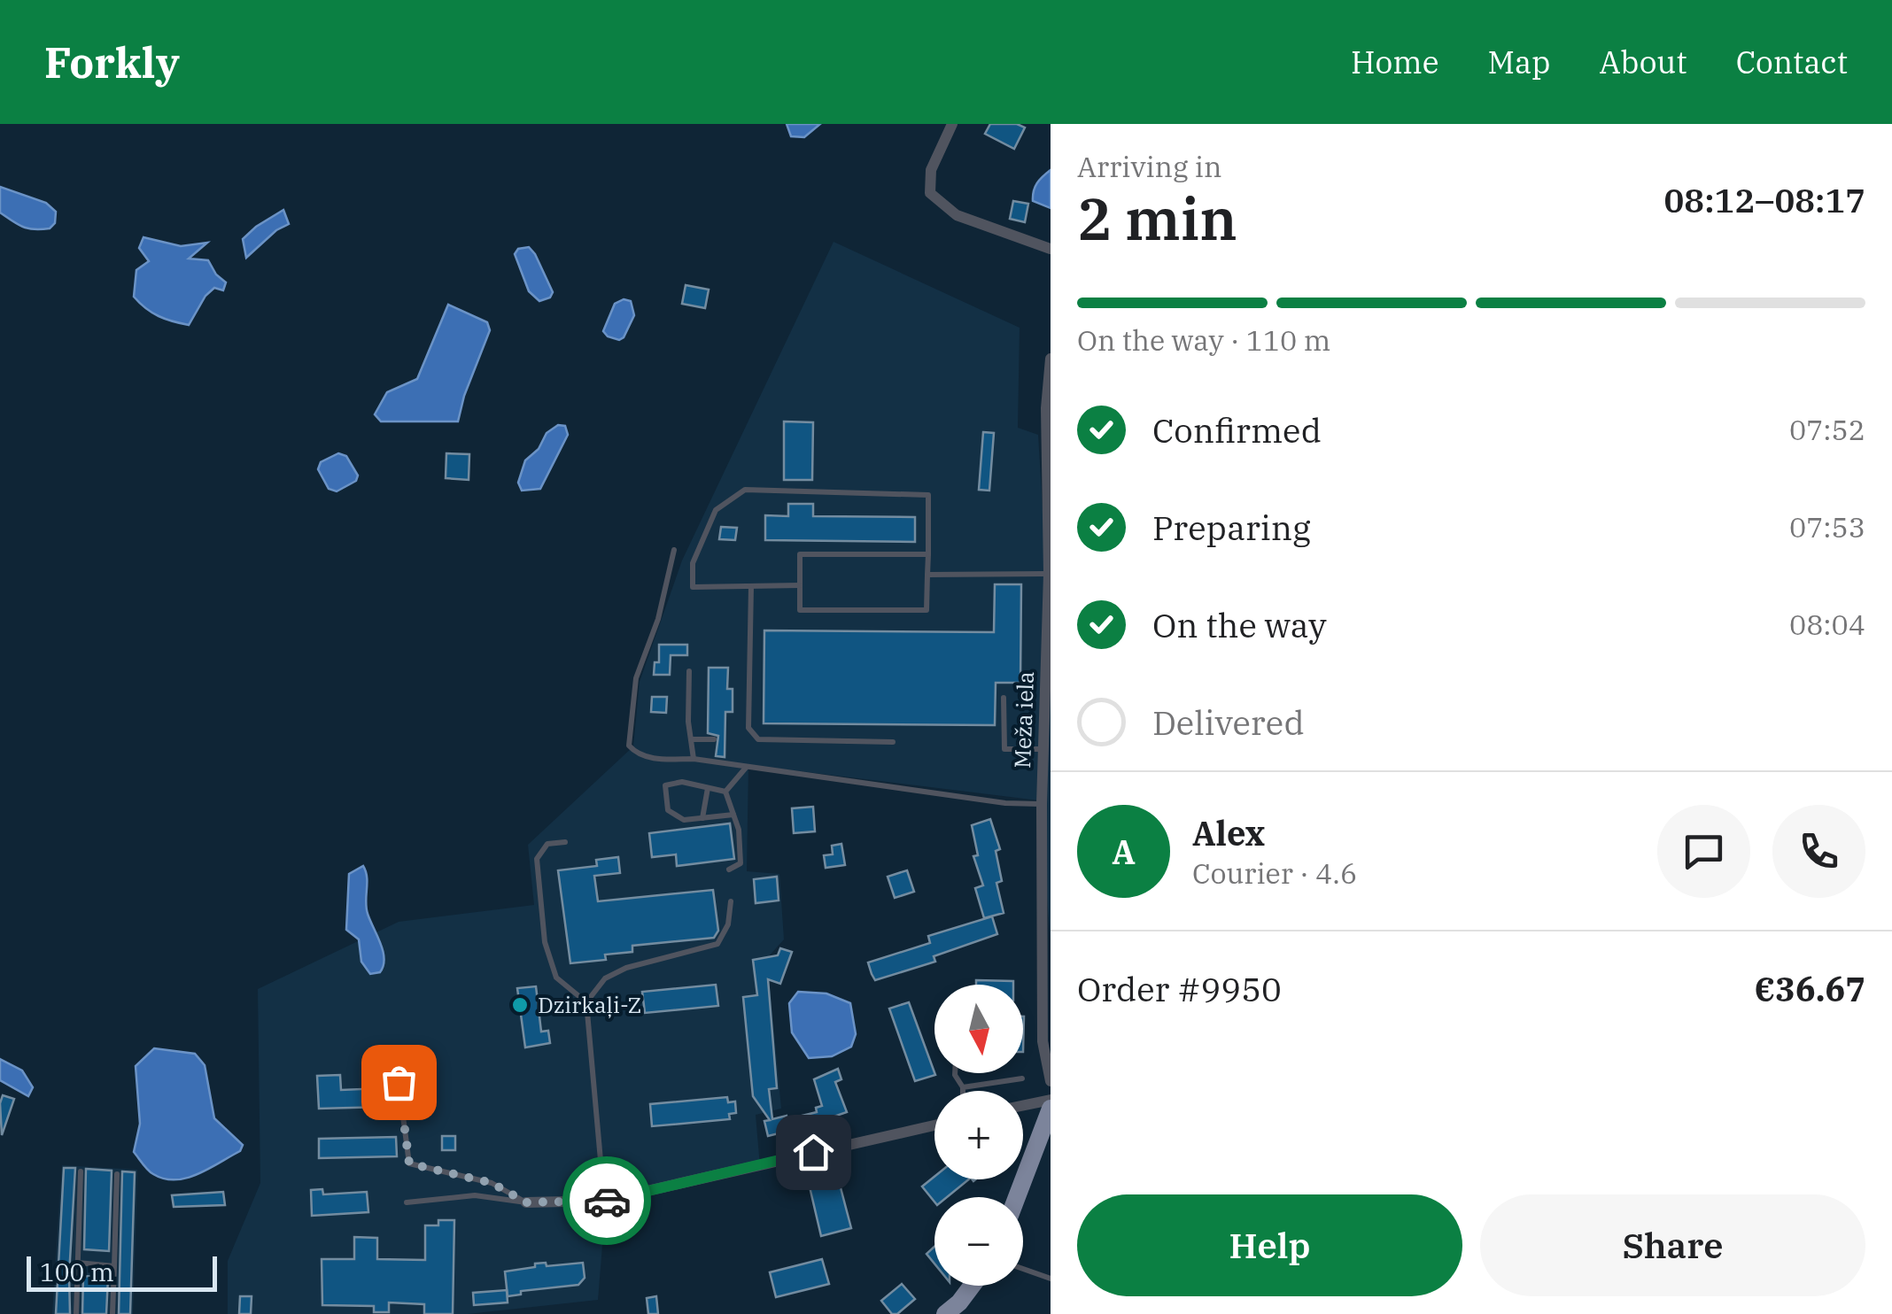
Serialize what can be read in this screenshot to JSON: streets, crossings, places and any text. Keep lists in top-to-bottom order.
{
  "streets": {
    "street": ["Meža iela"]
  },
  "places": ["Dzirkaļi-Z"],
  "scale_bar": "100 m",
  "north": "bottom",
  "page": {
    "header": "Forkly",
    "nav": [
      "Home",
      "Map",
      "About",
      "Contact"
    ],
    "heading": ["2 min", "Arriving in", "08:12–08:17"],
    "panel": [
      "Alex",
      "Courier · 4.6",
      "Order #9950",
      "€36.67"
    ],
    "bar": "On the way · 110 m",
    "list": [
      ["Confirmed", "07:52"],
      ["Preparing", "07:53"],
      ["On the way", "08:04"],
      "Delivered"
    ],
    "round": "A",
    "map_buttons": ["+", "−"],
    "buttons": ["Help", "Share"],
    "scale": "100 m"
  }
}
